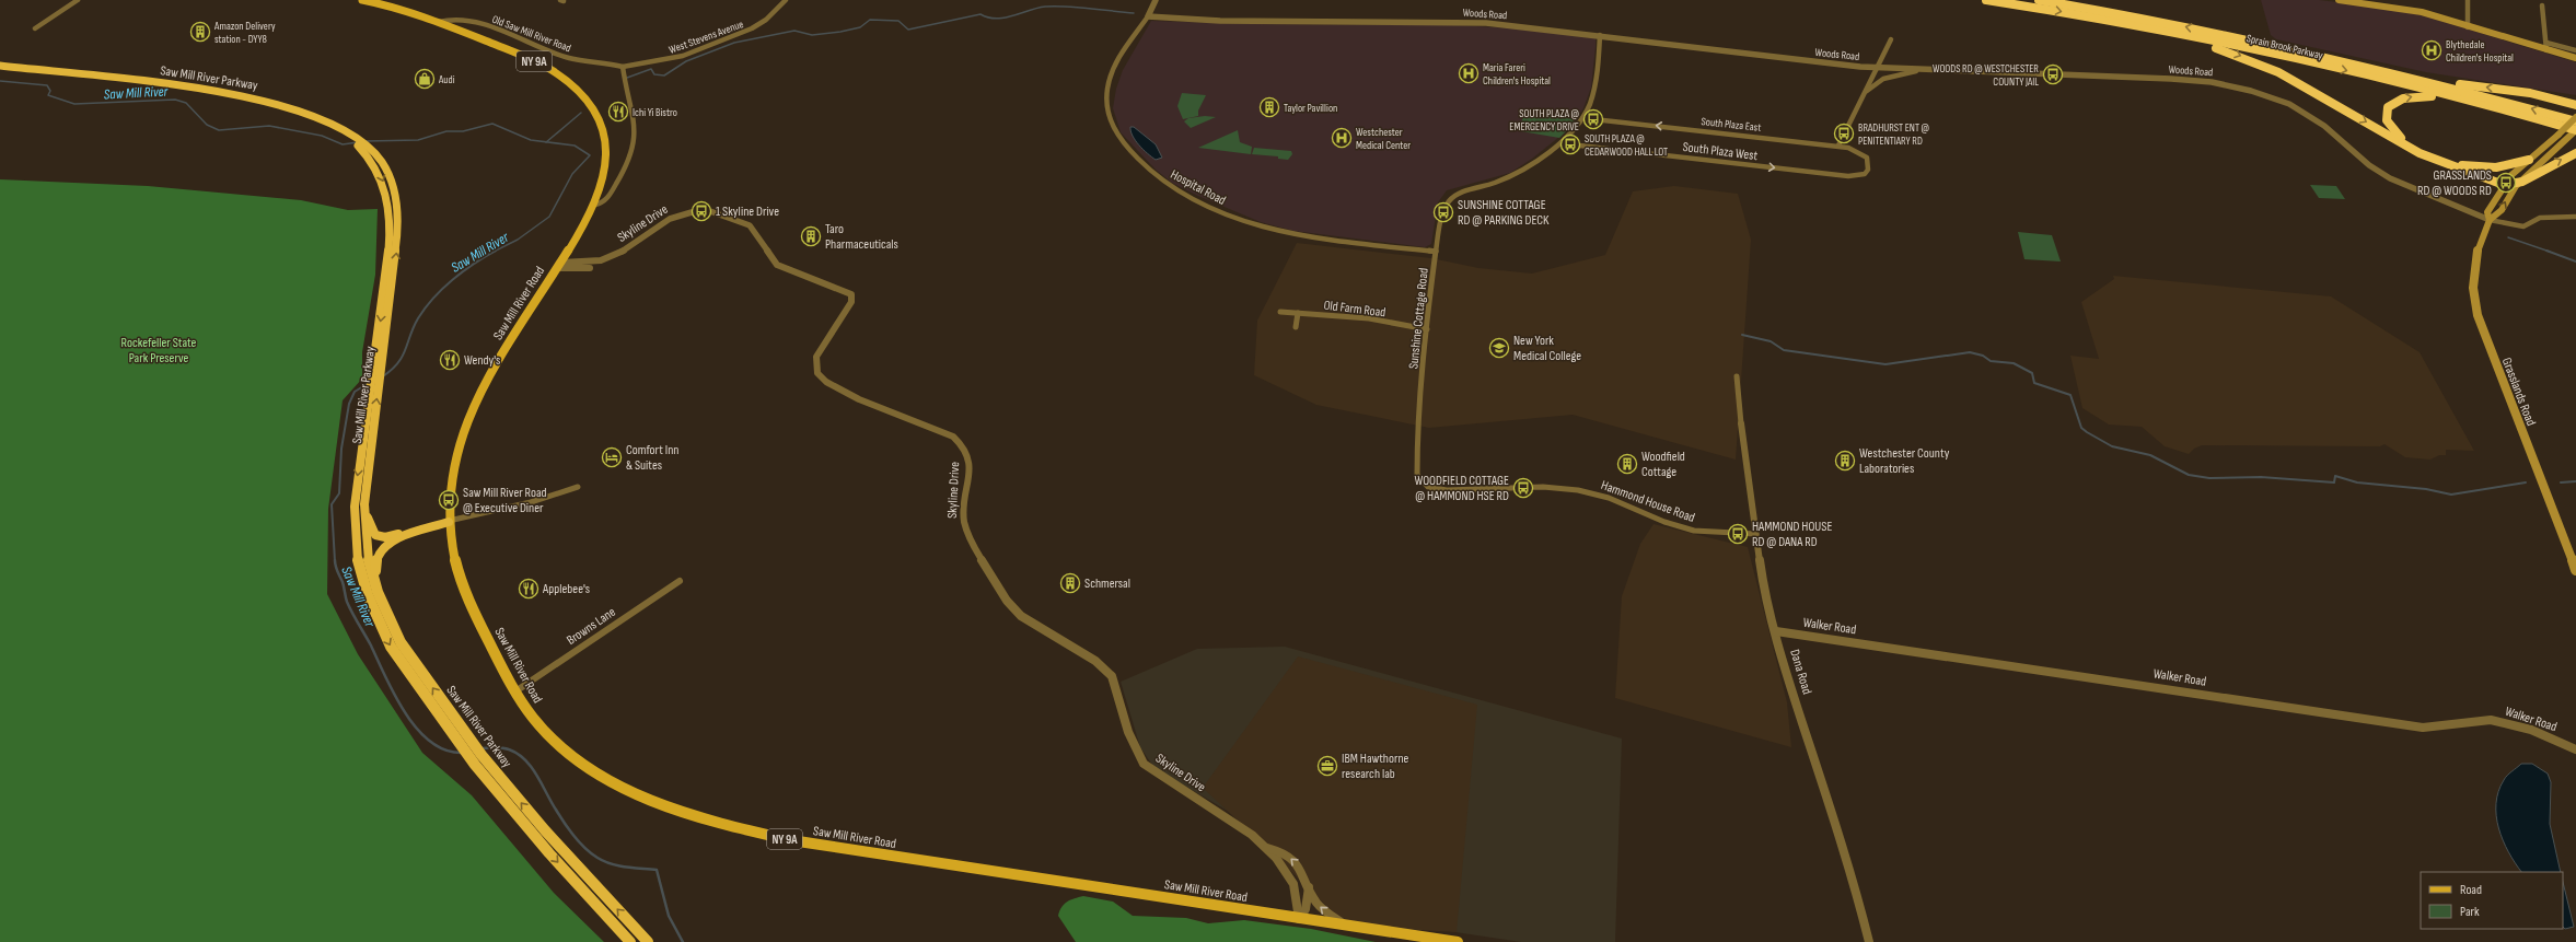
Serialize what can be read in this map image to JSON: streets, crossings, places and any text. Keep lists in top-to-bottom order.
{
  "streets": {
    "highway": ["Sprain Brook Parkway", "Saw Mill River Parkway"],
    "main road": ["NY 9A", "Saw Mill River Road", "Grasslands Road"],
    "street": [
      "Woods Road",
      "Old Saw Mill River Road",
      "West Stevens Avenue",
      "South Plaza East",
      "South Plaza West",
      "Hospital Road",
      "Skyline Drive",
      "Old Farm Road",
      "Sunshine Cottage Road",
      "Hammond House Road",
      "Browns Lane",
      "Walker Road",
      "Dana Road"
    ]
  },
  "crossings": [
    ["Woods Road", "Hospital Road"],
    ["Woods Road", "Sunshine Cottage Road"],
    ["Woods Road", "Grasslands Road"],
    ["Old Saw Mill River Road", "West Stevens Avenue"],
    ["Old Saw Mill River Road", "Saw Mill River Road"],
    ["Sprain Brook Parkway", "Grasslands Road"],
    ["NY 9A", "Skyline Drive"],
    ["NY 9A", "Saw Mill River Road"],
    ["South Plaza East", "South Plaza West"],
    ["South Plaza East", "Sunshine Cottage Road"],
    ["South Plaza West", "Sunshine Cottage Road"],
    ["Hospital Road", "Sunshine Cottage Road"],
    ["Skyline Drive", "Saw Mill River Road"],
    ["Saw Mill River Road", "Browns Lane"],
    ["Old Farm Road", "Sunshine Cottage Road"],
    ["Sunshine Cottage Road", "Hammond House Road"],
    ["Hammond House Road", "Dana Road"],
    ["Walker Road", "Dana Road"]
  ],
  "one_way": ["South Plaza East", "South Plaza West"],
  "water": ["Saw Mill River"],
  "parks": ["Rockefeller State Park Preserve"],
  "places": {
    "building": [
      "Amazon Delivery station - DYY8",
      "Taylor Pavillion",
      "Taro Pharmaceuticals",
      "Westchester County Laboratories",
      "Woodfield Cottage",
      "Schmersal"
    ],
    "hospital": ["Blythedale Children's Hospital", "Maria Fareri Children's Hospital", "Westchester Medical Center"],
    "bus stop": [
      "WOODS RD @ WESTCHESTER COUNTY JAIL",
      "SOUTH PLAZA @ EMERGENCY DRIVE",
      "BRADHURST ENT @ PENITENTIARY RD",
      "SOUTH PLAZA @ CEDARWOOD HALL LOT",
      "GRASSLANDS RD @ WOODS RD",
      "1 Skyline Drive",
      "SUNSHINE COTTAGE RD @ PARKING DECK",
      "WOODFIELD COTTAGE @ HAMMOND HSE RD",
      "Saw Mill River Road @ Executive Diner",
      "HAMMOND HOUSE RD @ DANA RD"
    ],
    "shop": ["Audi"],
    "restaurant": ["Ichi Yi Bistro", "Wendy's", "Applebee's"],
    "school or university": ["New York Medical College"],
    "hotel": ["Comfort Inn & Suites"],
    "office": ["IBM Hawthorne research lab"]
  },
  "legend": ["Road", "Park"]
}
